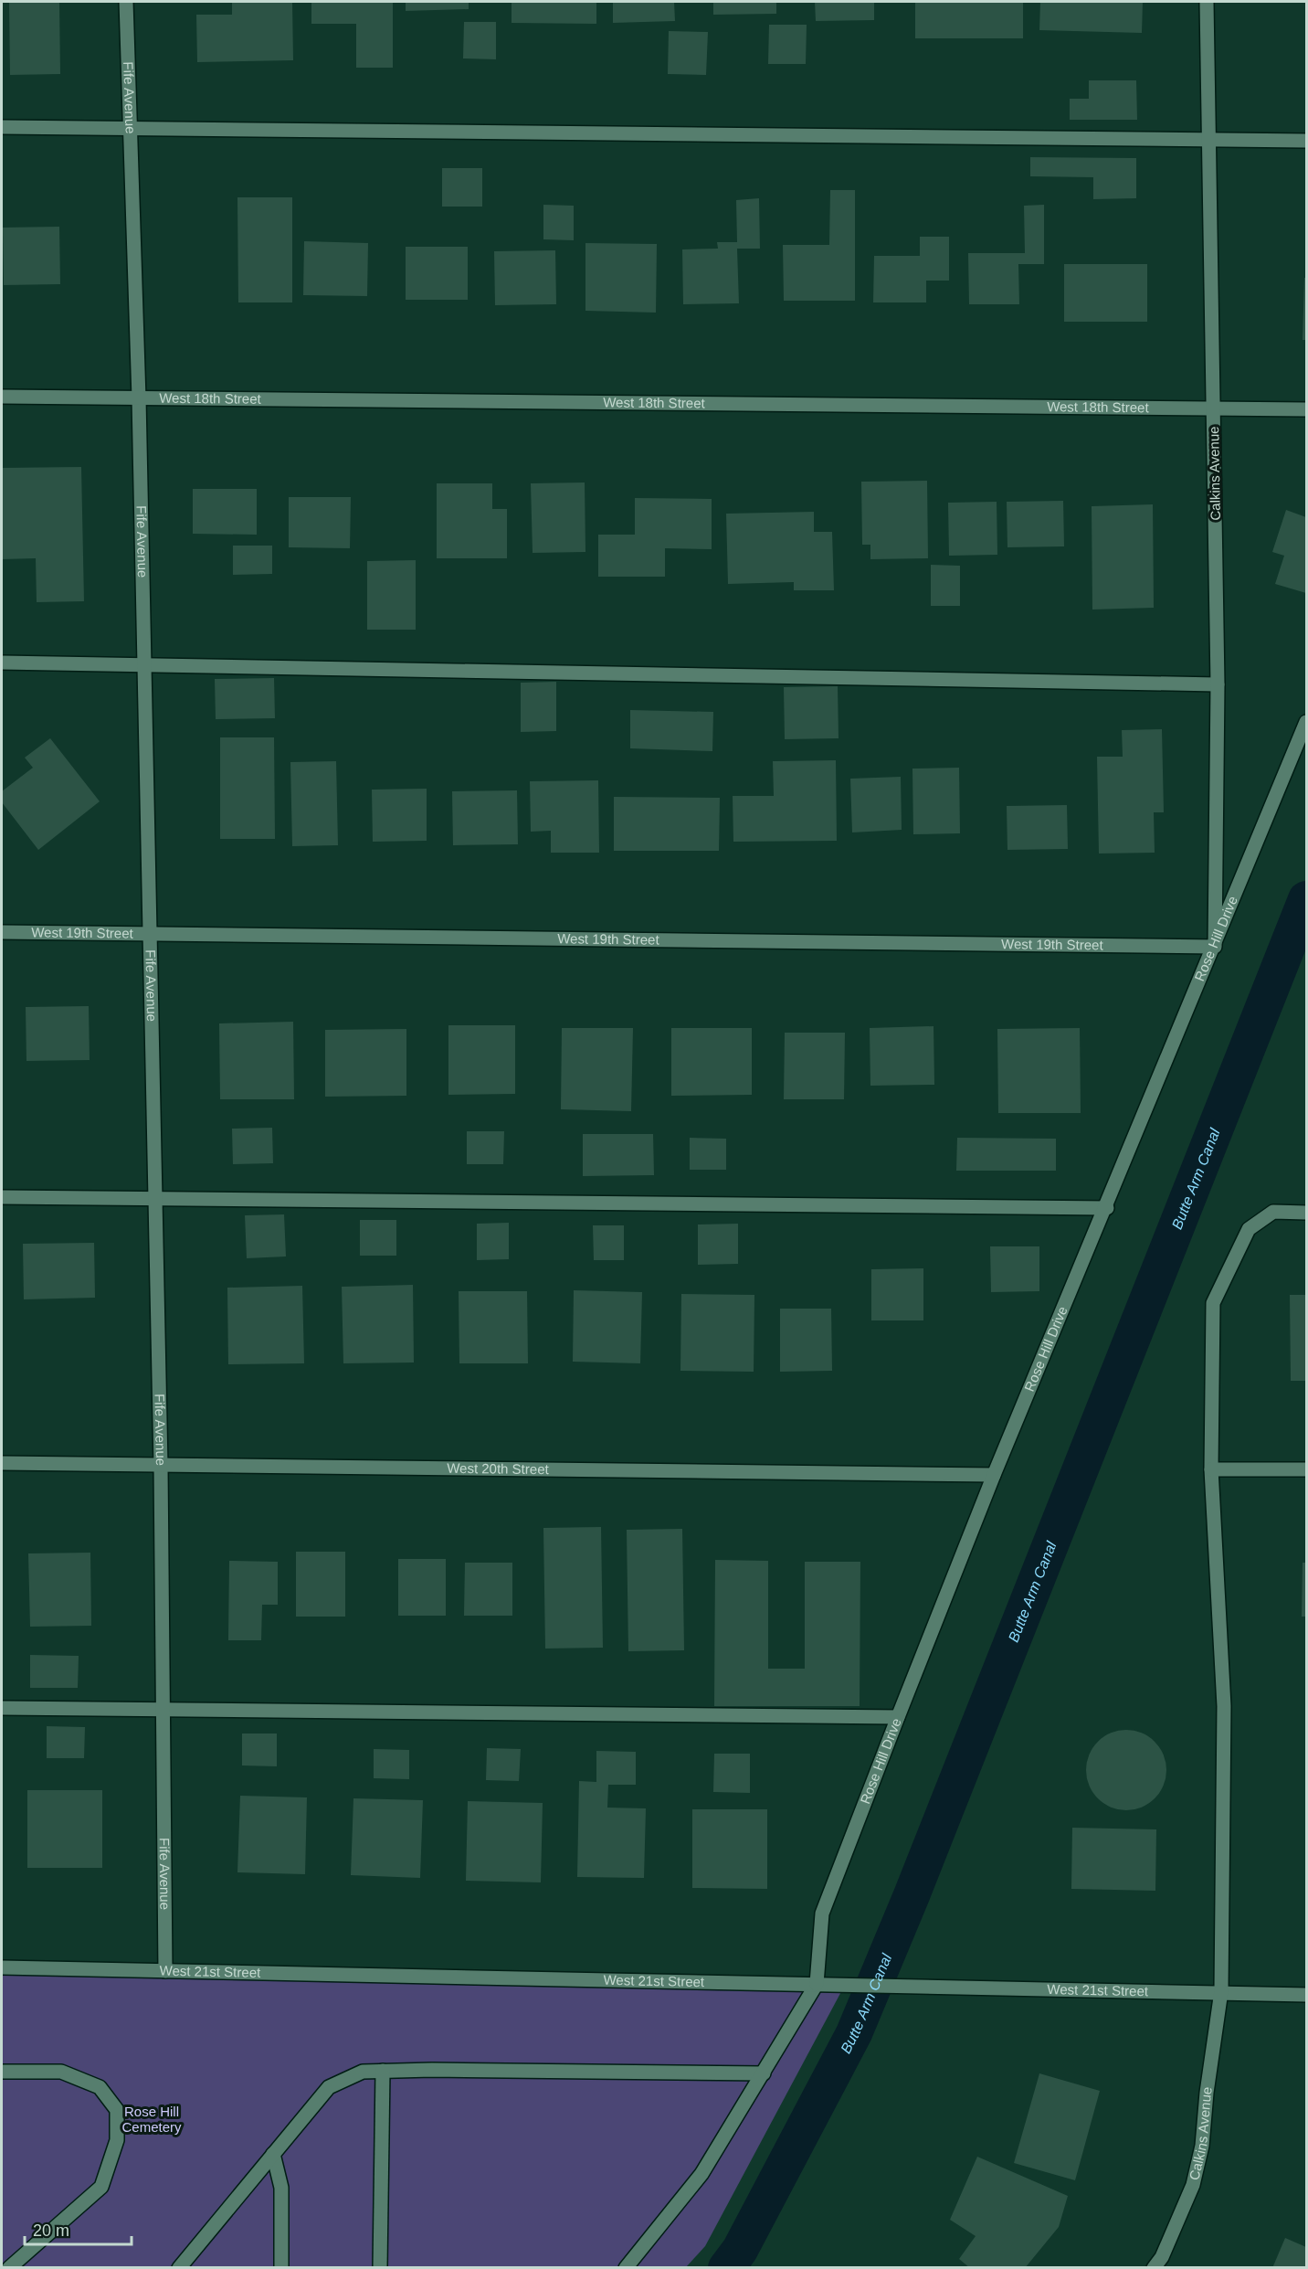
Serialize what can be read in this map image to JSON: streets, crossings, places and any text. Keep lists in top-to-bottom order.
{
  "streets": {
    "street": [
      "Fife Avenue",
      "West 18th Street",
      "Calkins Avenue",
      "West 19th Street",
      "Rose Hill Drive",
      "West 20th Street",
      "West 21st Street"
    ]
  },
  "crossings": [
    ["Fife Avenue", "West 18th Street"],
    ["Fife Avenue", "West 19th Street"],
    ["Fife Avenue", "West 20th Street"],
    ["Fife Avenue", "West 21st Street"],
    ["West 18th Street", "Calkins Avenue"],
    ["Calkins Avenue", "West 19th Street"],
    ["Calkins Avenue", "Rose Hill Drive"],
    ["Calkins Avenue", "West 21st Street"],
    ["West 19th Street", "Rose Hill Drive"],
    ["Rose Hill Drive", "West 20th Street"],
    ["Rose Hill Drive", "West 21st Street"]
  ],
  "water": ["Butte Arm Canal"],
  "parks": ["Rose Hill Cemetery"],
  "scale_bar": "20 m"
}
